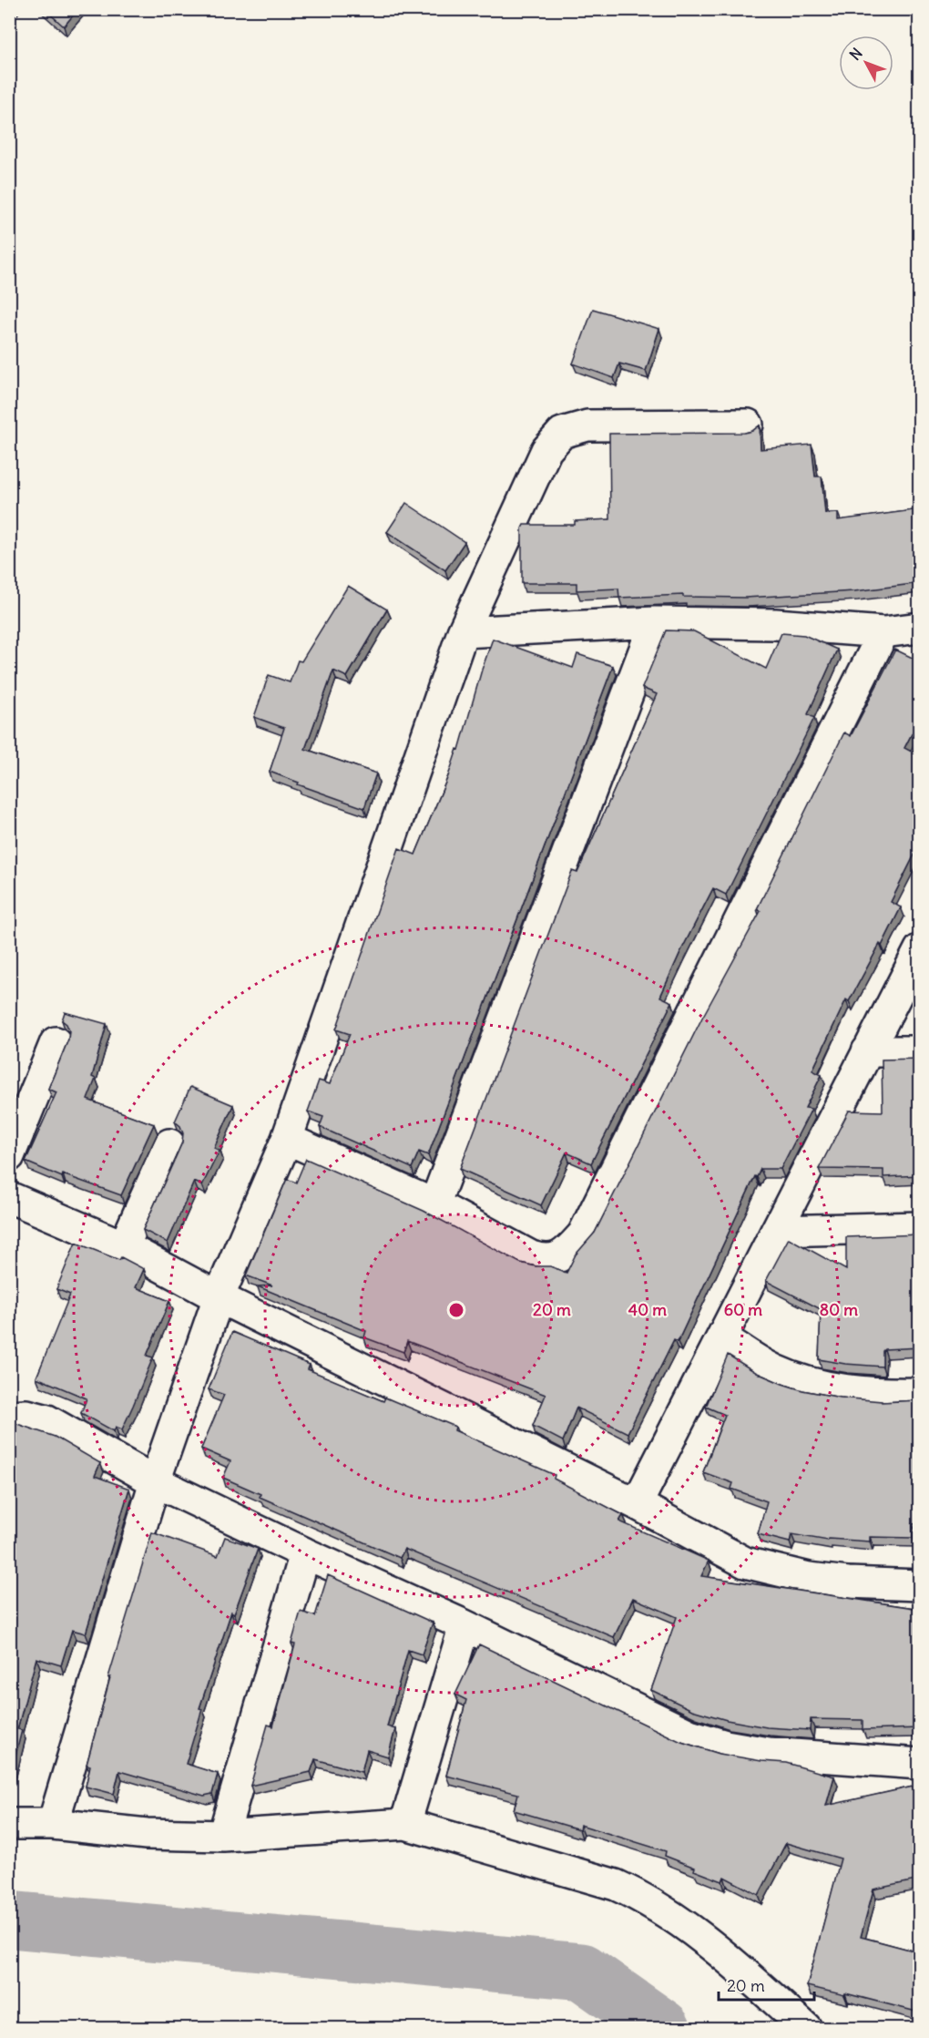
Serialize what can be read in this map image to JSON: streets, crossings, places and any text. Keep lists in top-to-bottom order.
{
  "scale_bar": "20 m",
  "north": "top left",
  "rings": [
    "20 m",
    "40 m",
    "60 m",
    "80 m"
  ]
}
